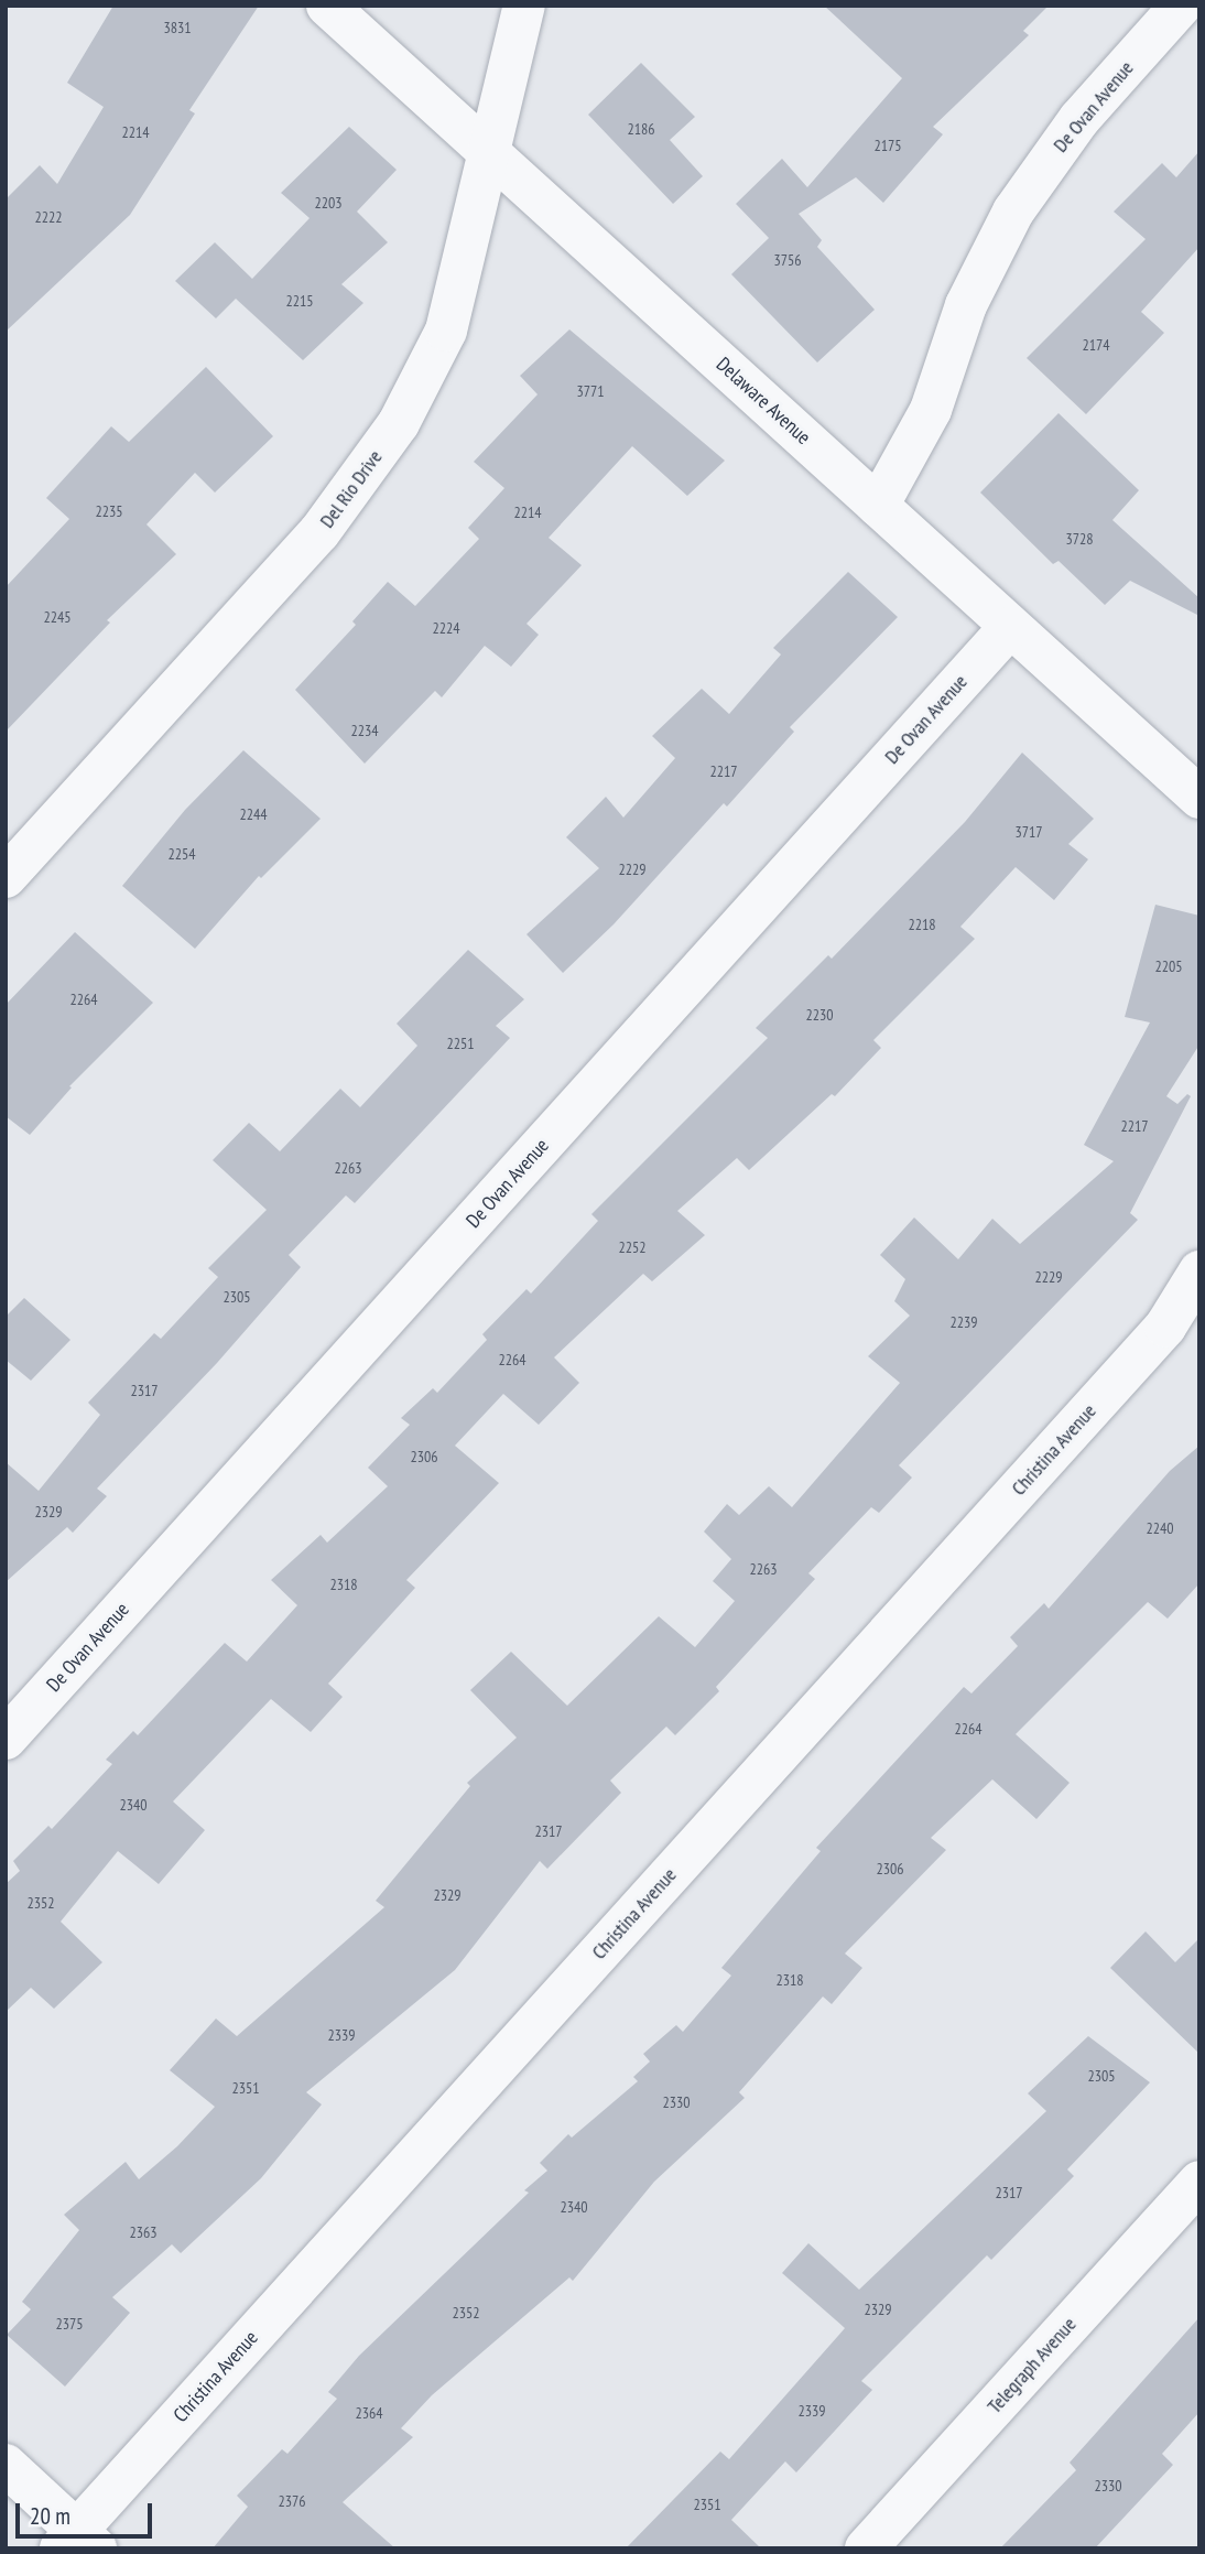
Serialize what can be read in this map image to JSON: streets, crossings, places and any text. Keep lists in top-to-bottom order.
{
  "streets": {
    "street": [
      "De Ovan Avenue",
      "Delaware Avenue",
      "Del Rio Drive",
      "Christina Avenue",
      "Telegraph Avenue"
    ]
  },
  "crossings": [
    ["De Ovan Avenue", "Delaware Avenue"],
    ["Delaware Avenue", "Del Rio Drive"]
  ],
  "house_numbers": [
    "3831",
    "2186",
    "2214",
    "2175",
    "2203",
    "2222",
    "3756",
    "2215",
    "2174",
    "3771",
    "2235",
    "2214",
    "3728",
    "2245",
    "2224",
    "2234",
    "2217",
    "2244",
    "3717",
    "2254",
    "2229",
    "2218",
    "2205",
    "2264",
    "2230",
    "2251",
    "2217",
    "2263",
    "2252",
    "2229",
    "2305",
    "2239",
    "2264",
    "2317",
    "2306",
    "2329",
    "2240",
    "2263",
    "2318",
    "2264",
    "2340",
    "2317",
    "2306",
    "2329",
    "2352",
    "2318",
    "2339",
    "2305",
    "2351",
    "2330",
    "2317",
    "2340",
    "2363",
    "2329",
    "2352",
    "2375",
    "2339",
    "2364",
    "2330",
    "2376",
    "2351"
  ],
  "scale_bar": "20 m"
}
